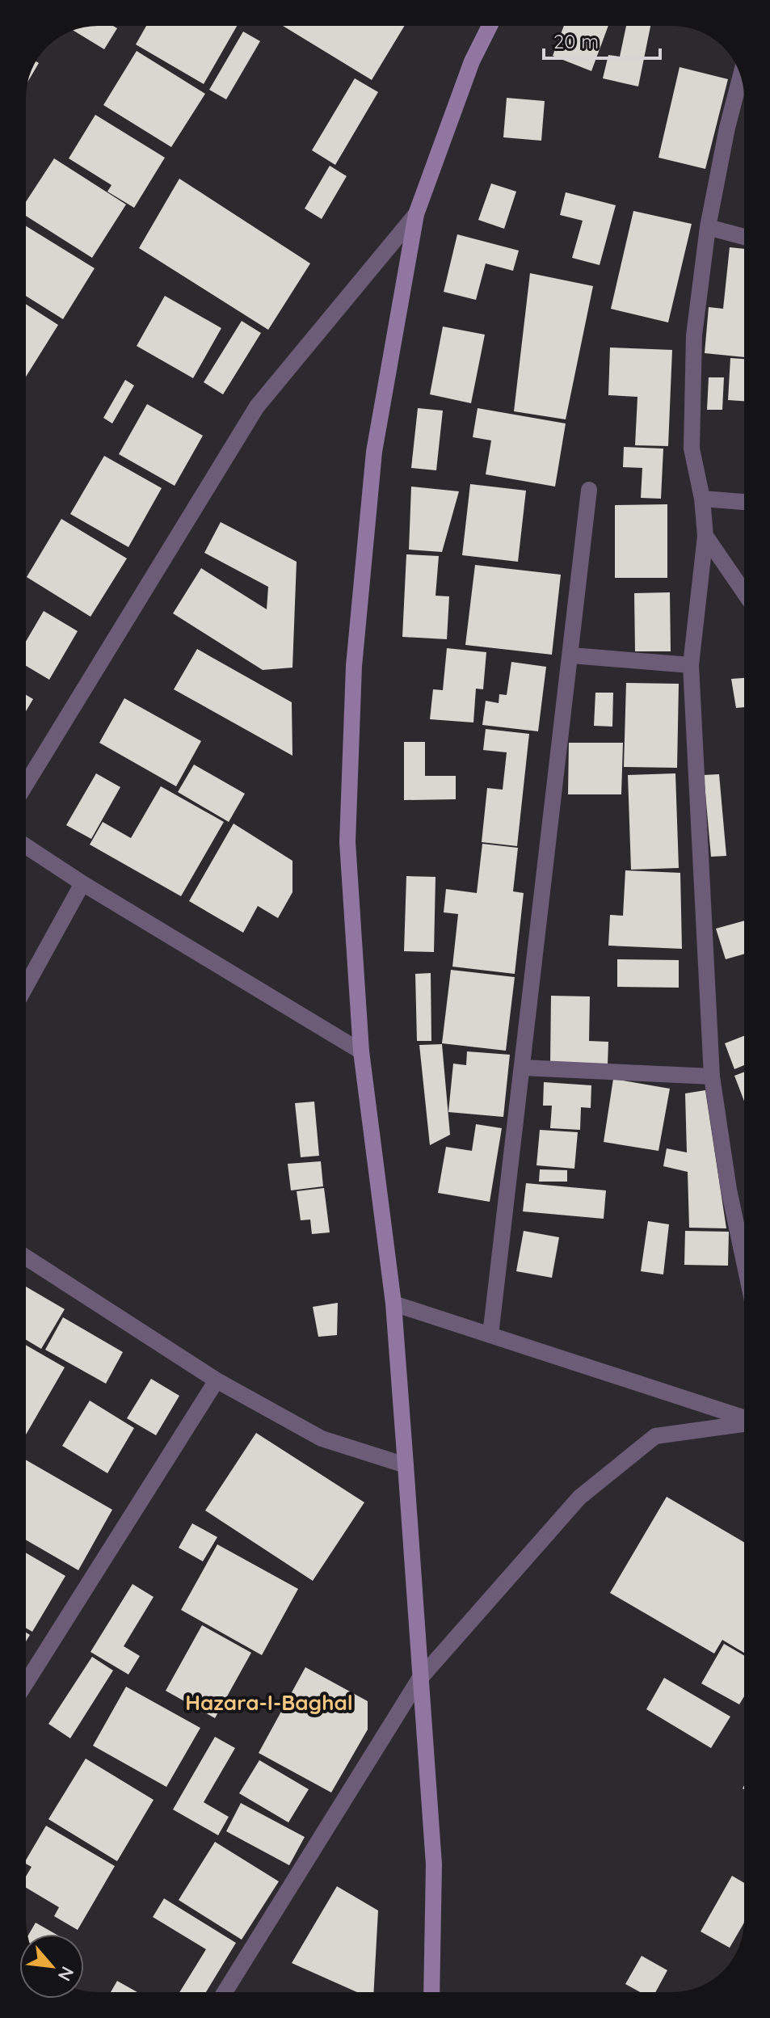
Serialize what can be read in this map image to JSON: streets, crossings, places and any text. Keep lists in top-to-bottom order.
{
  "districts": ["Hazara-I-Baghal"],
  "scale_bar": "20 m",
  "north": "bottom right"
}
